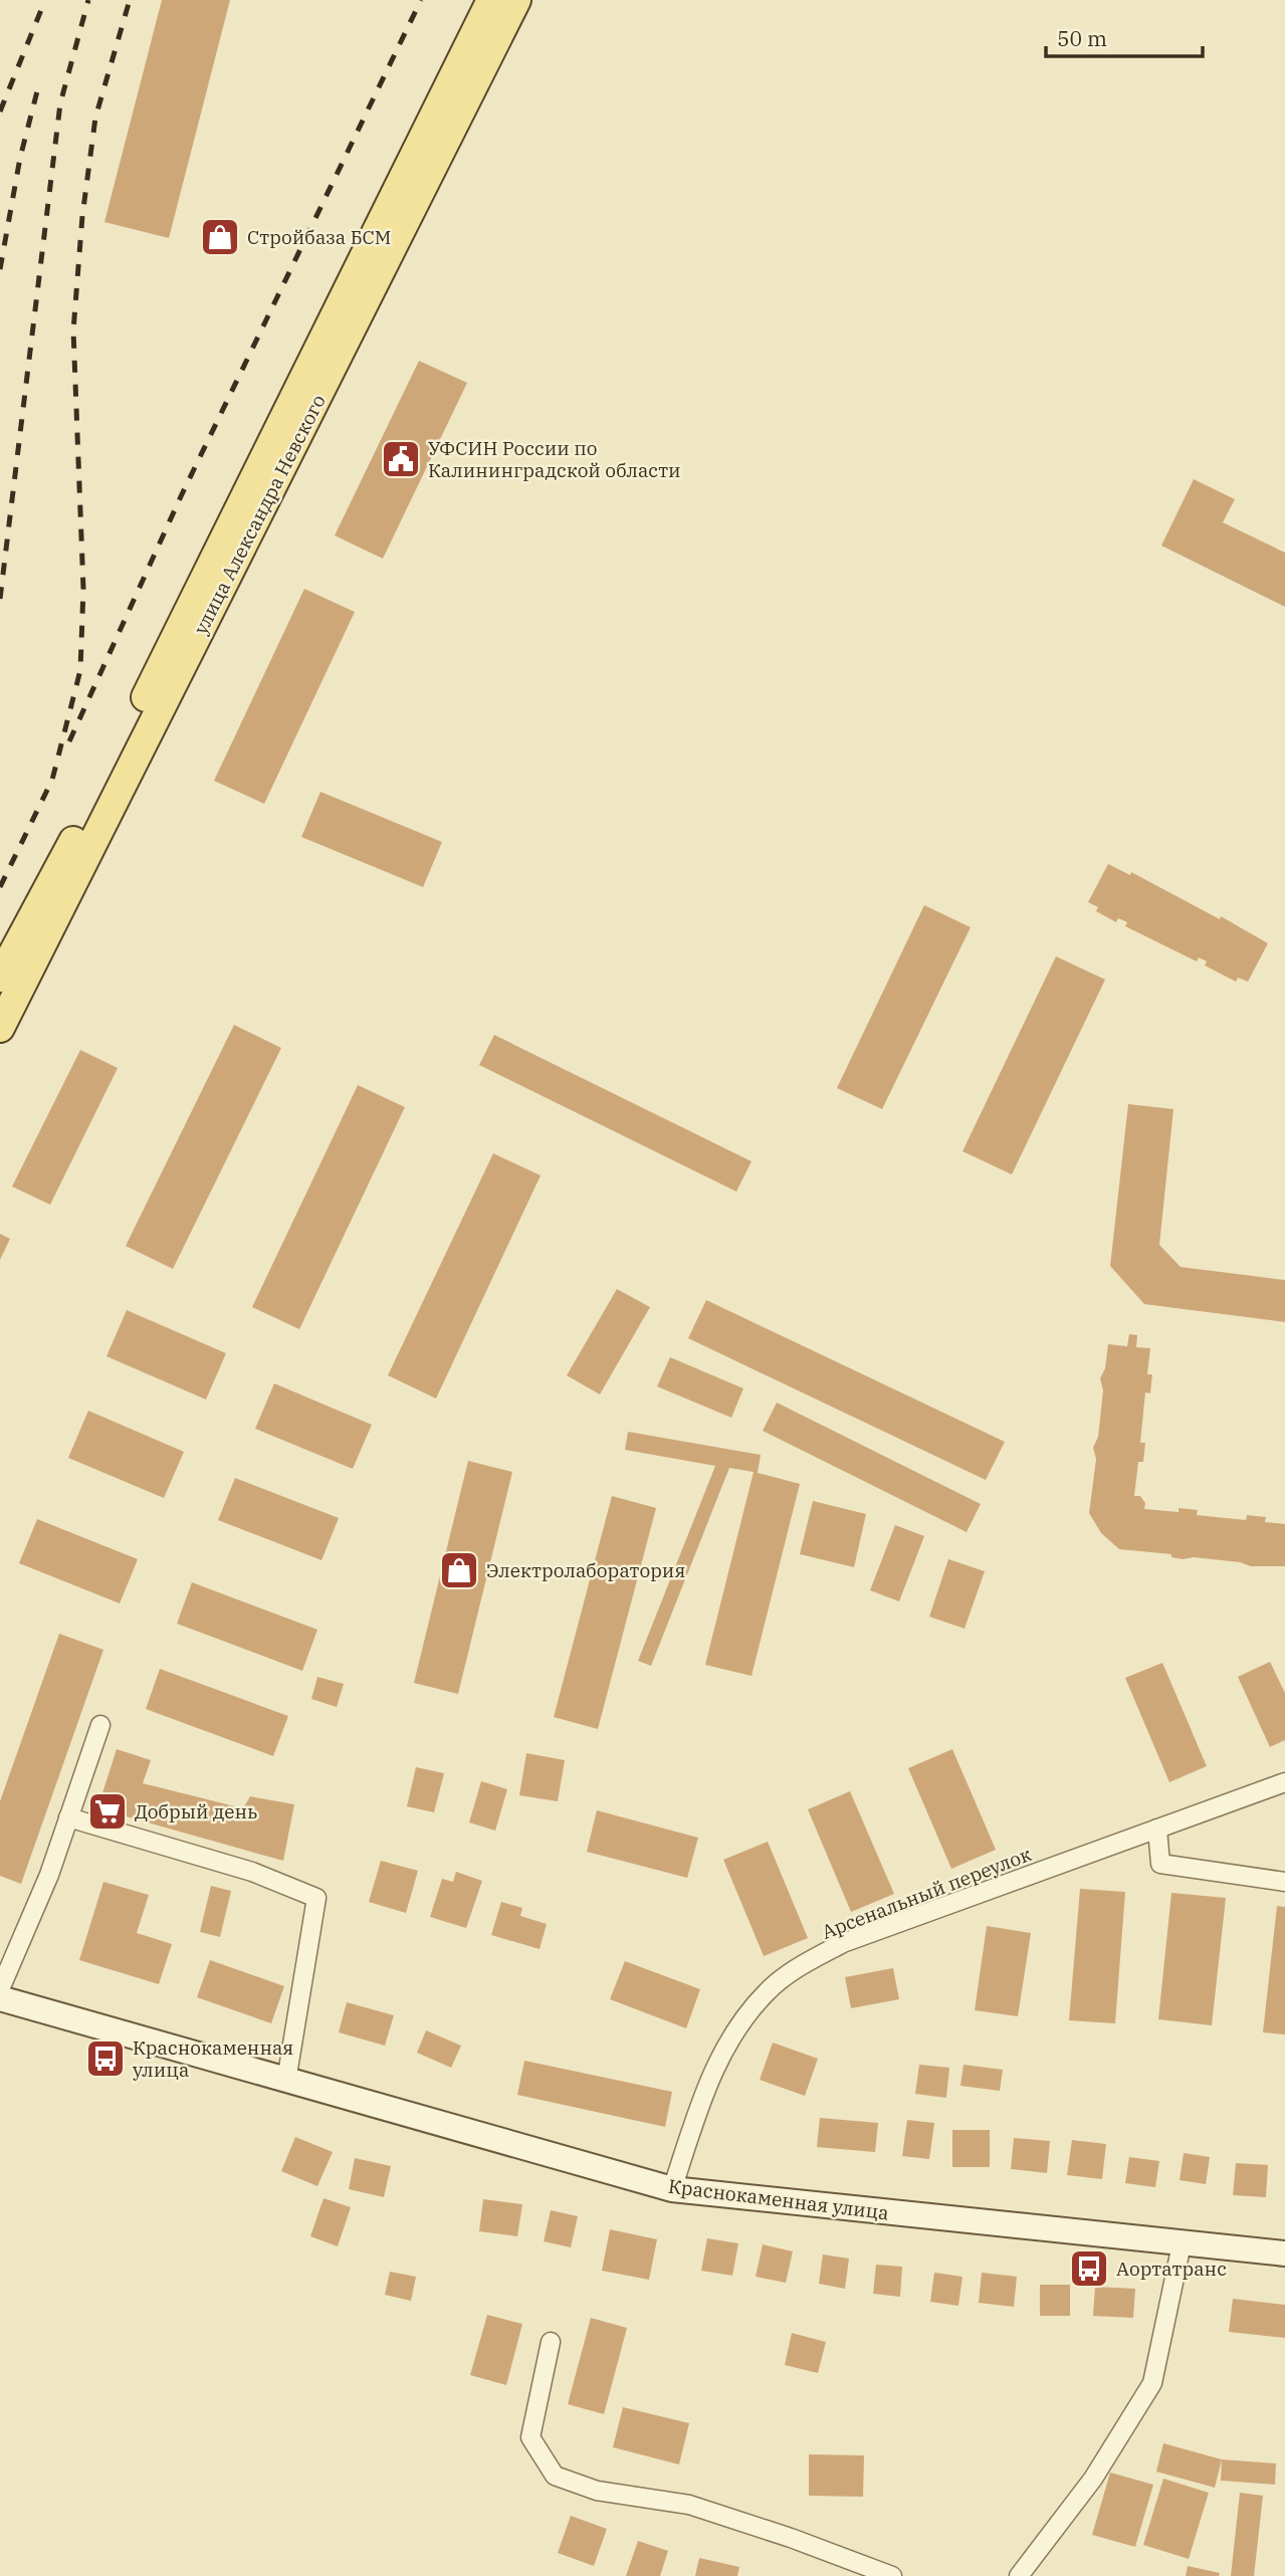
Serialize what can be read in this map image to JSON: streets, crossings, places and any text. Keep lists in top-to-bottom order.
{
  "streets": {
    "main road": ["улица Александра Невского"],
    "street": ["Арсенальный переулок", "Краснокаменная улица"]
  },
  "crossings": [
    ["Арсенальный переулок", "Краснокаменная улица"]
  ],
  "places": {
    "shop": ["Стройбаза БСМ", "Электролаборатория"],
    "public building": ["УФСИН России по Калининградской области"],
    "supermarket": ["Добрый день"],
    "bus stop": ["Краснокаменная улица", "Аортатранс"]
  },
  "scale_bar": "50 m"
}
